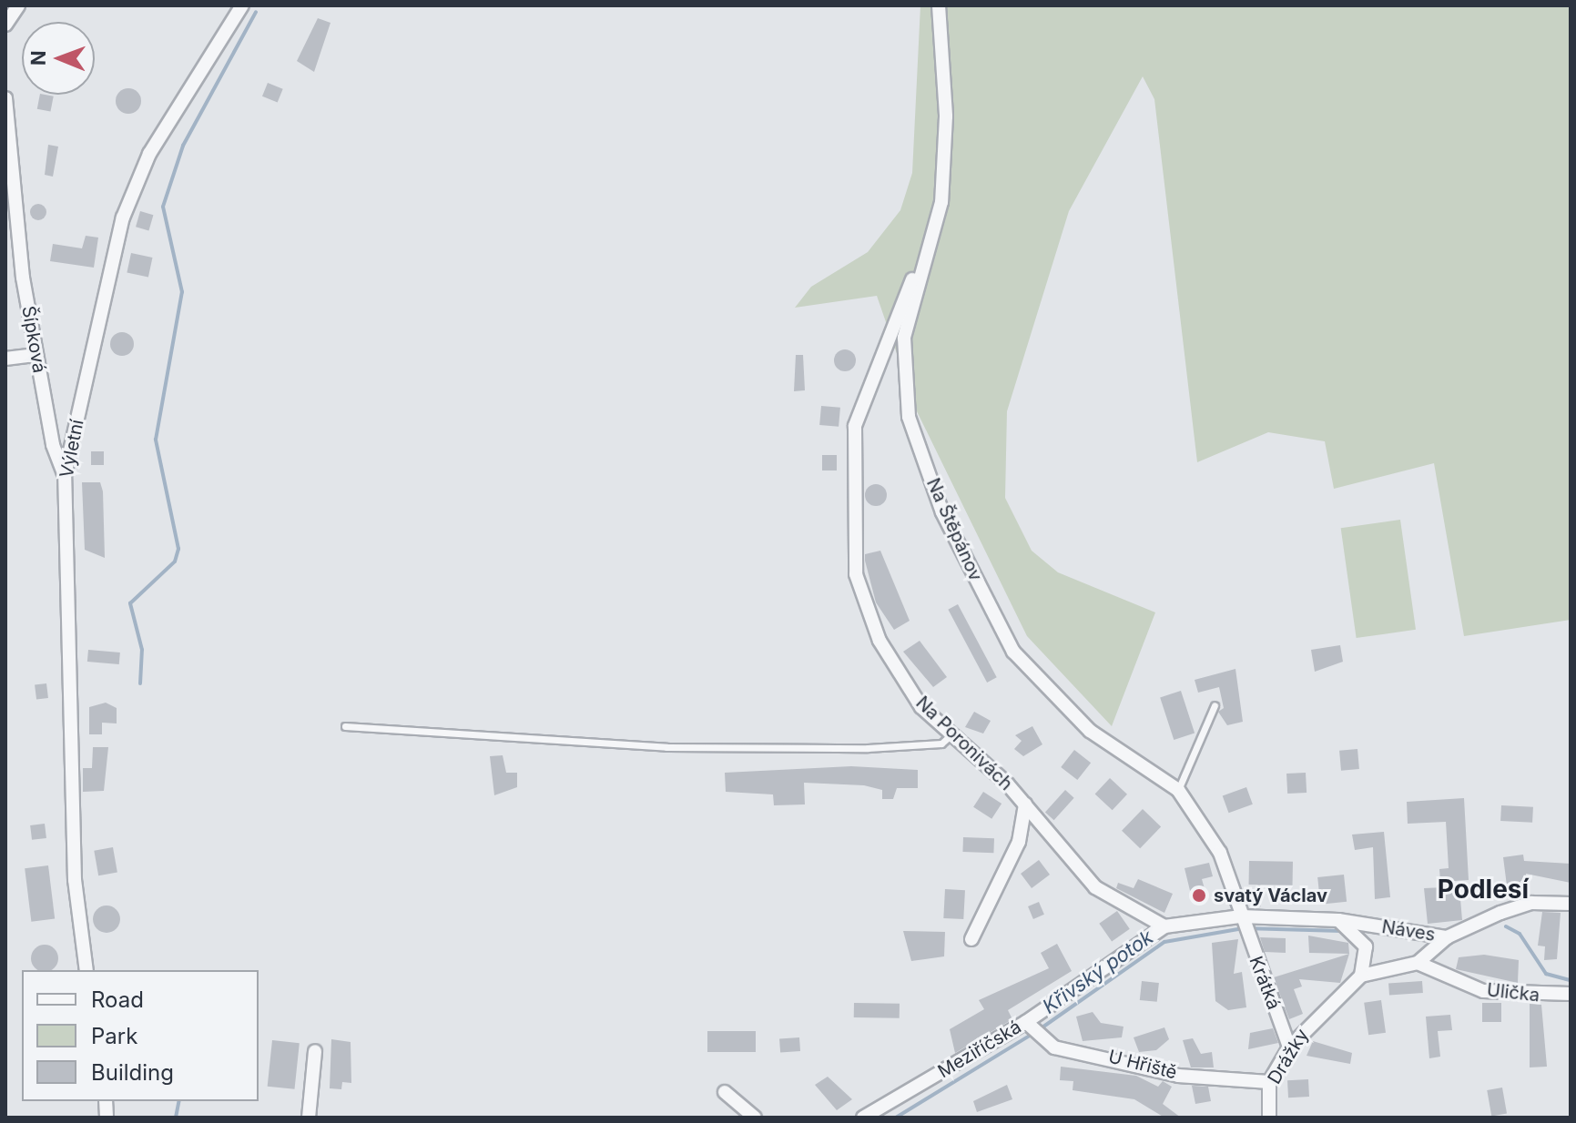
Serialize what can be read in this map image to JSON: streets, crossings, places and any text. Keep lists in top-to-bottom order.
{
  "streets": {
    "street": [
      "Šípková",
      "Výletní",
      "Na Štěpánov",
      "Na Poronivách",
      "Náves",
      "Krátká",
      "Ulička",
      "Meziříčská",
      "Drážky",
      "U Hřiště"
    ]
  },
  "crossings": [
    ["Šípková", "Výletní"],
    ["Na Štěpánov", "Na Poronivách"],
    ["Na Štěpánov", "Krátká"],
    ["Na Štěpánov", "Meziříčská"],
    ["Na Poronivách", "Meziříčská"],
    ["Náves", "Ulička"],
    ["Náves", "Meziříčská"],
    ["Náves", "Drážky"],
    ["Krátká", "Meziříčská"],
    ["Krátká", "Drážky"],
    ["Meziříčská", "U Hřiště"],
    ["Drážky", "U Hřiště"]
  ],
  "districts": ["Podlesí"],
  "water": ["Křivský potok"],
  "places": ["svatý Václav"],
  "legend": ["Road", "Park", "Building"],
  "north": "left"
}
